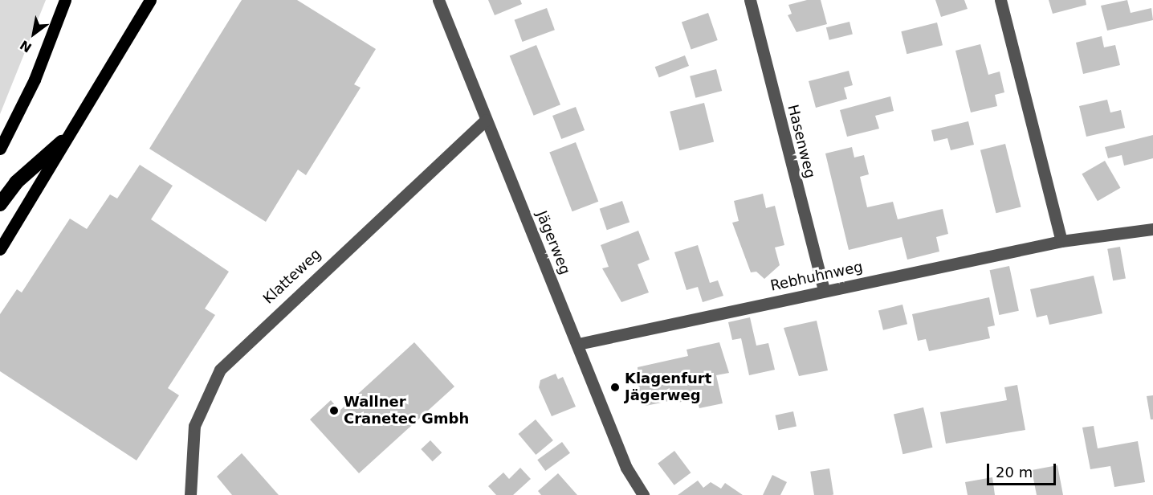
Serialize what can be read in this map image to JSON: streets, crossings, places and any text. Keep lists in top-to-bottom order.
{
  "streets": {
    "street": [
      "Hasenweg",
      "Jägerweg",
      "Klatteweg",
      "Rebhuhnweg"
    ]
  },
  "crossings": [
    ["Hasenweg", "Rebhuhnweg"],
    ["Jägerweg", "Klatteweg"],
    ["Jägerweg", "Rebhuhnweg"]
  ],
  "places": ["Klagenfurt Jägerweg", "Wallner Cranetec Gmbh"],
  "scale_bar": "20 m",
  "north": "bottom left"
}
